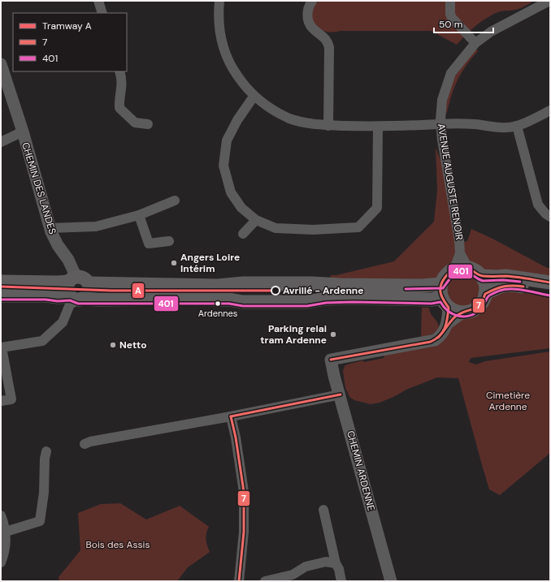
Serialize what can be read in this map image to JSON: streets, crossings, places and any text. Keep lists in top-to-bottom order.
{
  "streets": {
    "street": ["AVENUE AUGUSTE RENOIR", "CHEMIN DES LANDES", "CHEMIN ARDENNE"]
  },
  "parks": ["Cimetière Ardenne", "Bois des Assis"],
  "places": [
    "Angers Loire Intérim",
    "Avrillé - Ardenne",
    "Ardennes",
    "Parking relai tram Ardenne",
    "Netto"
  ],
  "lines": ["transit line 7", "transit line 401", "tram line A"],
  "legend": ["Tramway A", "7", "401"],
  "scale_bar": "50 m"
}
